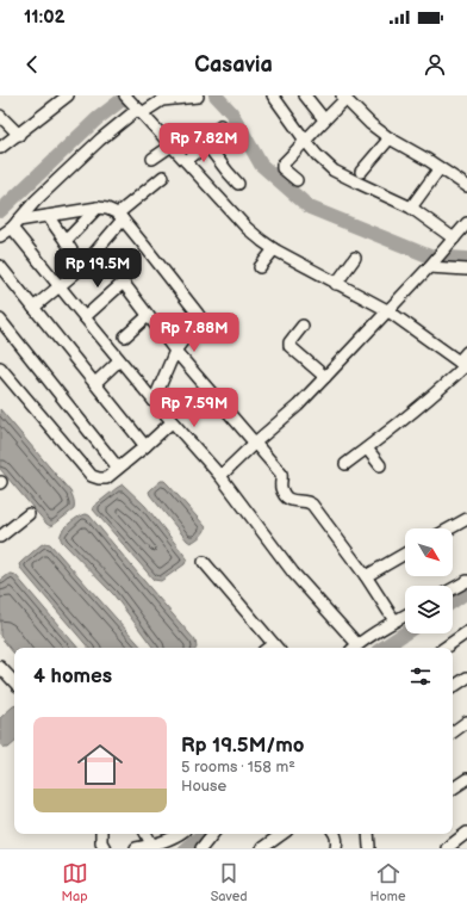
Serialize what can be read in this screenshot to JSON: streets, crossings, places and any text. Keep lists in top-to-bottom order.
{
  "north": "bottom right",
  "page": {
    "status": "11:02",
    "header": "Casavia",
    "price": [
      "Rp 7.82M",
      "Rp 19.5M",
      "Rp 7.88M",
      "Rp 7.59M"
    ],
    "heading": "4 homes",
    "list": [
      {
        "name": "Rp 19.5M/mo",
        "note": "5 rooms · 158 m² · House"
      }
    ],
    "tabs": ["Map", "Saved", "Home"]
  }
}
